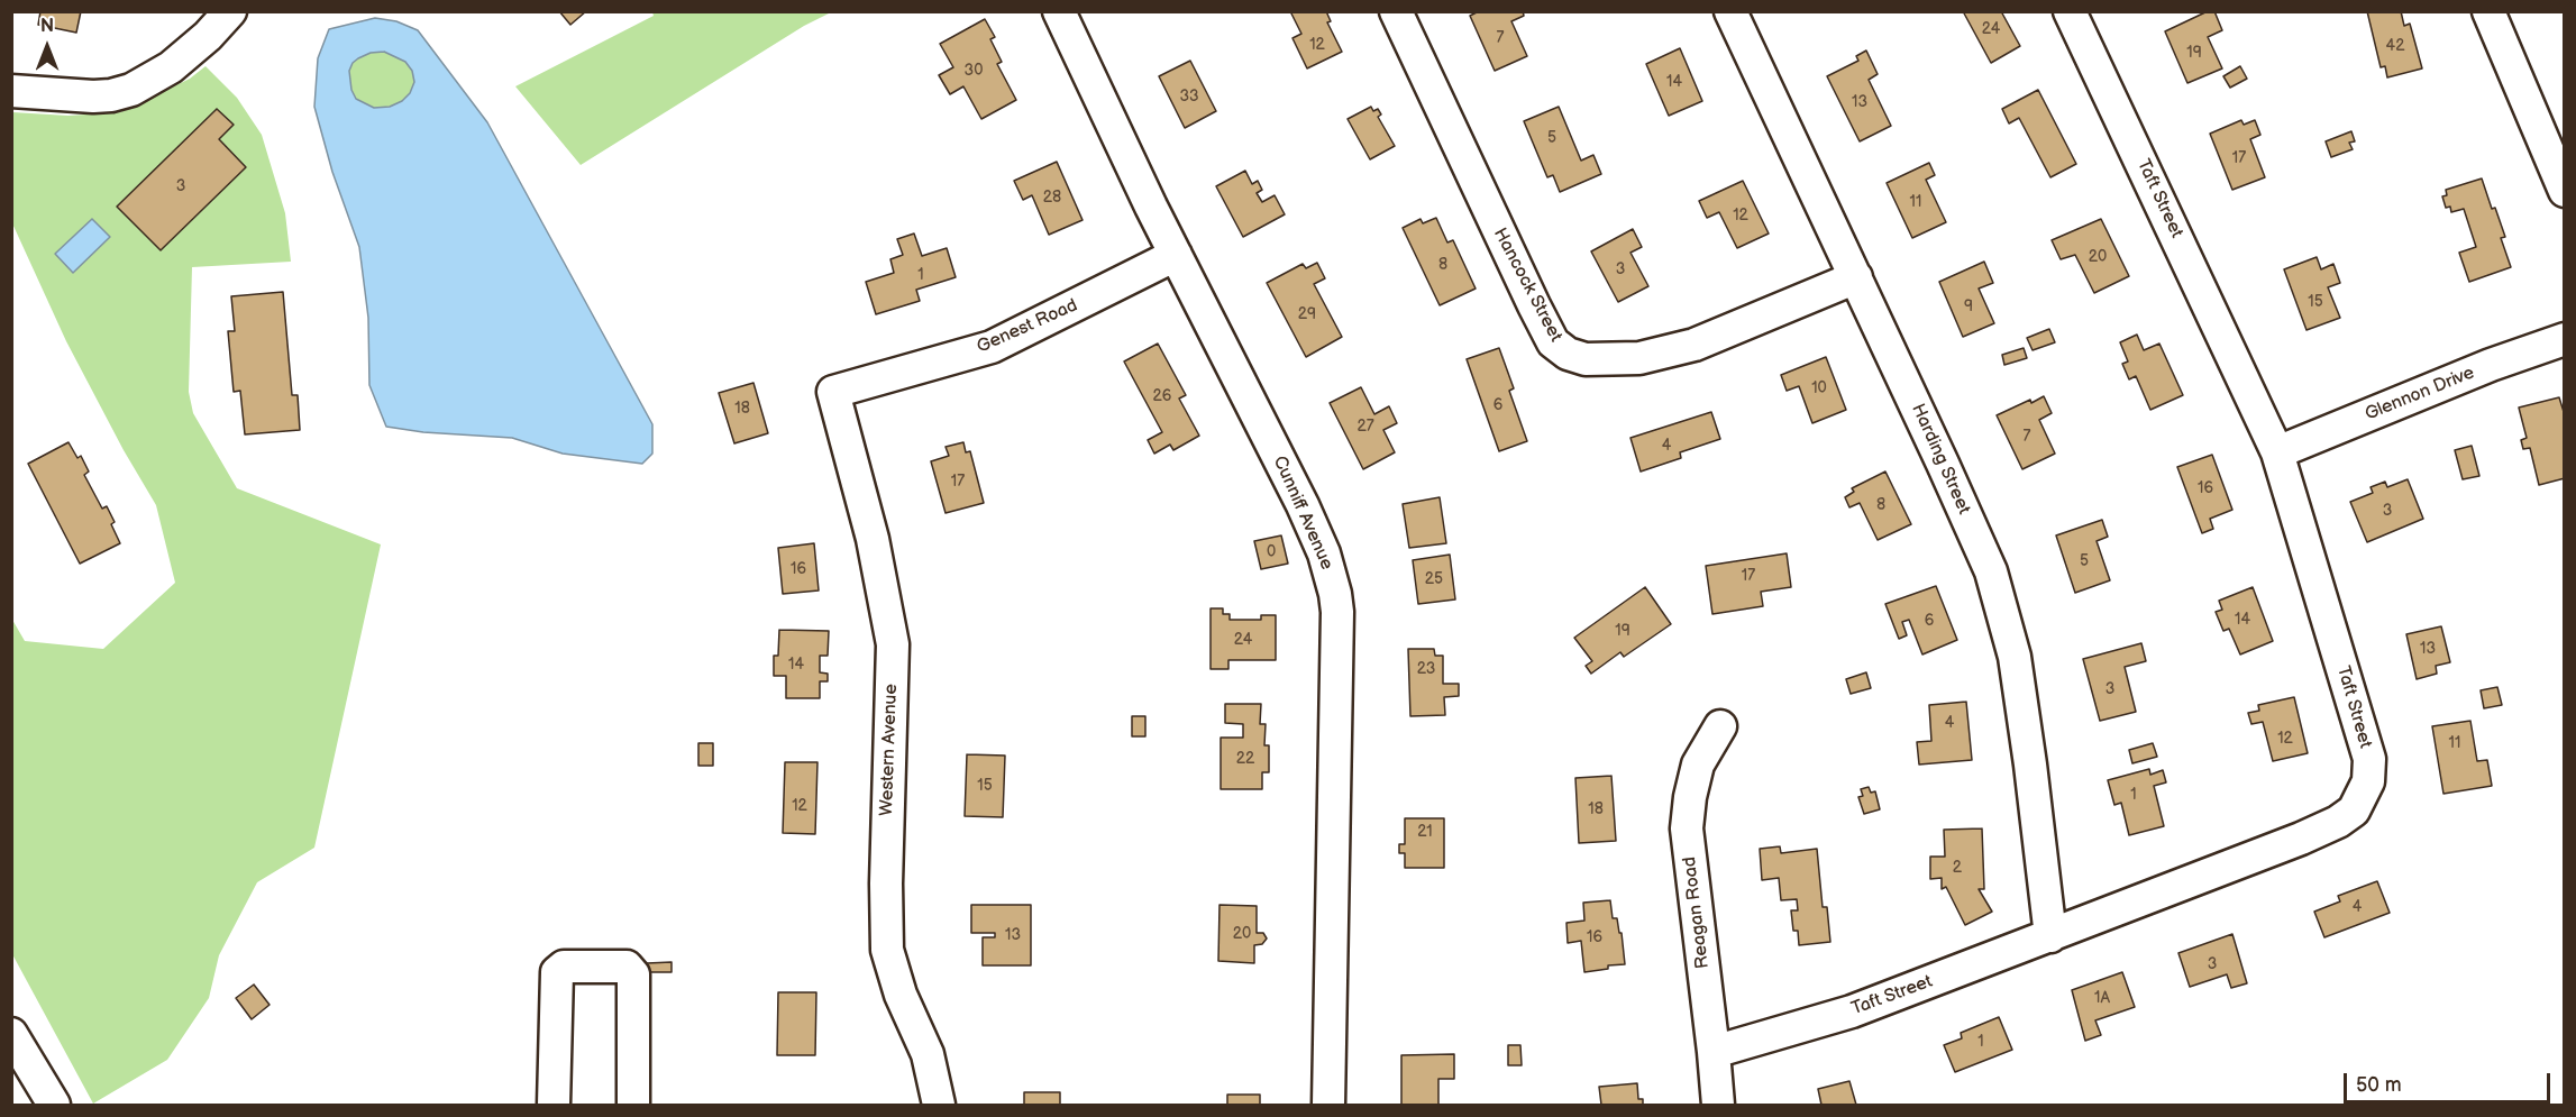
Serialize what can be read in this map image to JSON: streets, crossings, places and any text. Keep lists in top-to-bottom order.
{
  "streets": {
    "street": [
      "Taft Street",
      "Hancock Street",
      "Genest Road",
      "Glennon Drive",
      "Harding Street",
      "Cunniff Avenue",
      "Western Avenue",
      "Reagan Road"
    ]
  },
  "crossings": [
    ["Taft Street", "Glennon Drive"],
    ["Taft Street", "Harding Street"],
    ["Taft Street", "Reagan Road"],
    ["Hancock Street", "Harding Street"],
    ["Genest Road", "Cunniff Avenue"],
    ["Genest Road", "Western Avenue"]
  ],
  "house_numbers": [
    "24",
    "7",
    "12",
    "42",
    "19",
    "30",
    "14",
    "33",
    "13",
    "5",
    "17",
    "3",
    "28",
    "11",
    "12",
    "20",
    "8",
    "3",
    "1",
    "15",
    "9",
    "29",
    "10",
    "26",
    "6",
    "18",
    "27",
    "7",
    "4",
    "17",
    "16",
    "8",
    "3",
    "0",
    "5",
    "16",
    "17",
    "25",
    "14",
    "6",
    "19",
    "24",
    "13",
    "14",
    "23",
    "3",
    "4",
    "12",
    "11",
    "22",
    "15",
    "1",
    "12",
    "18",
    "21",
    "2",
    "4",
    "20",
    "13",
    "16",
    "3",
    "1A",
    "1"
  ],
  "scale_bar": "50 m",
  "north": "top"
}
